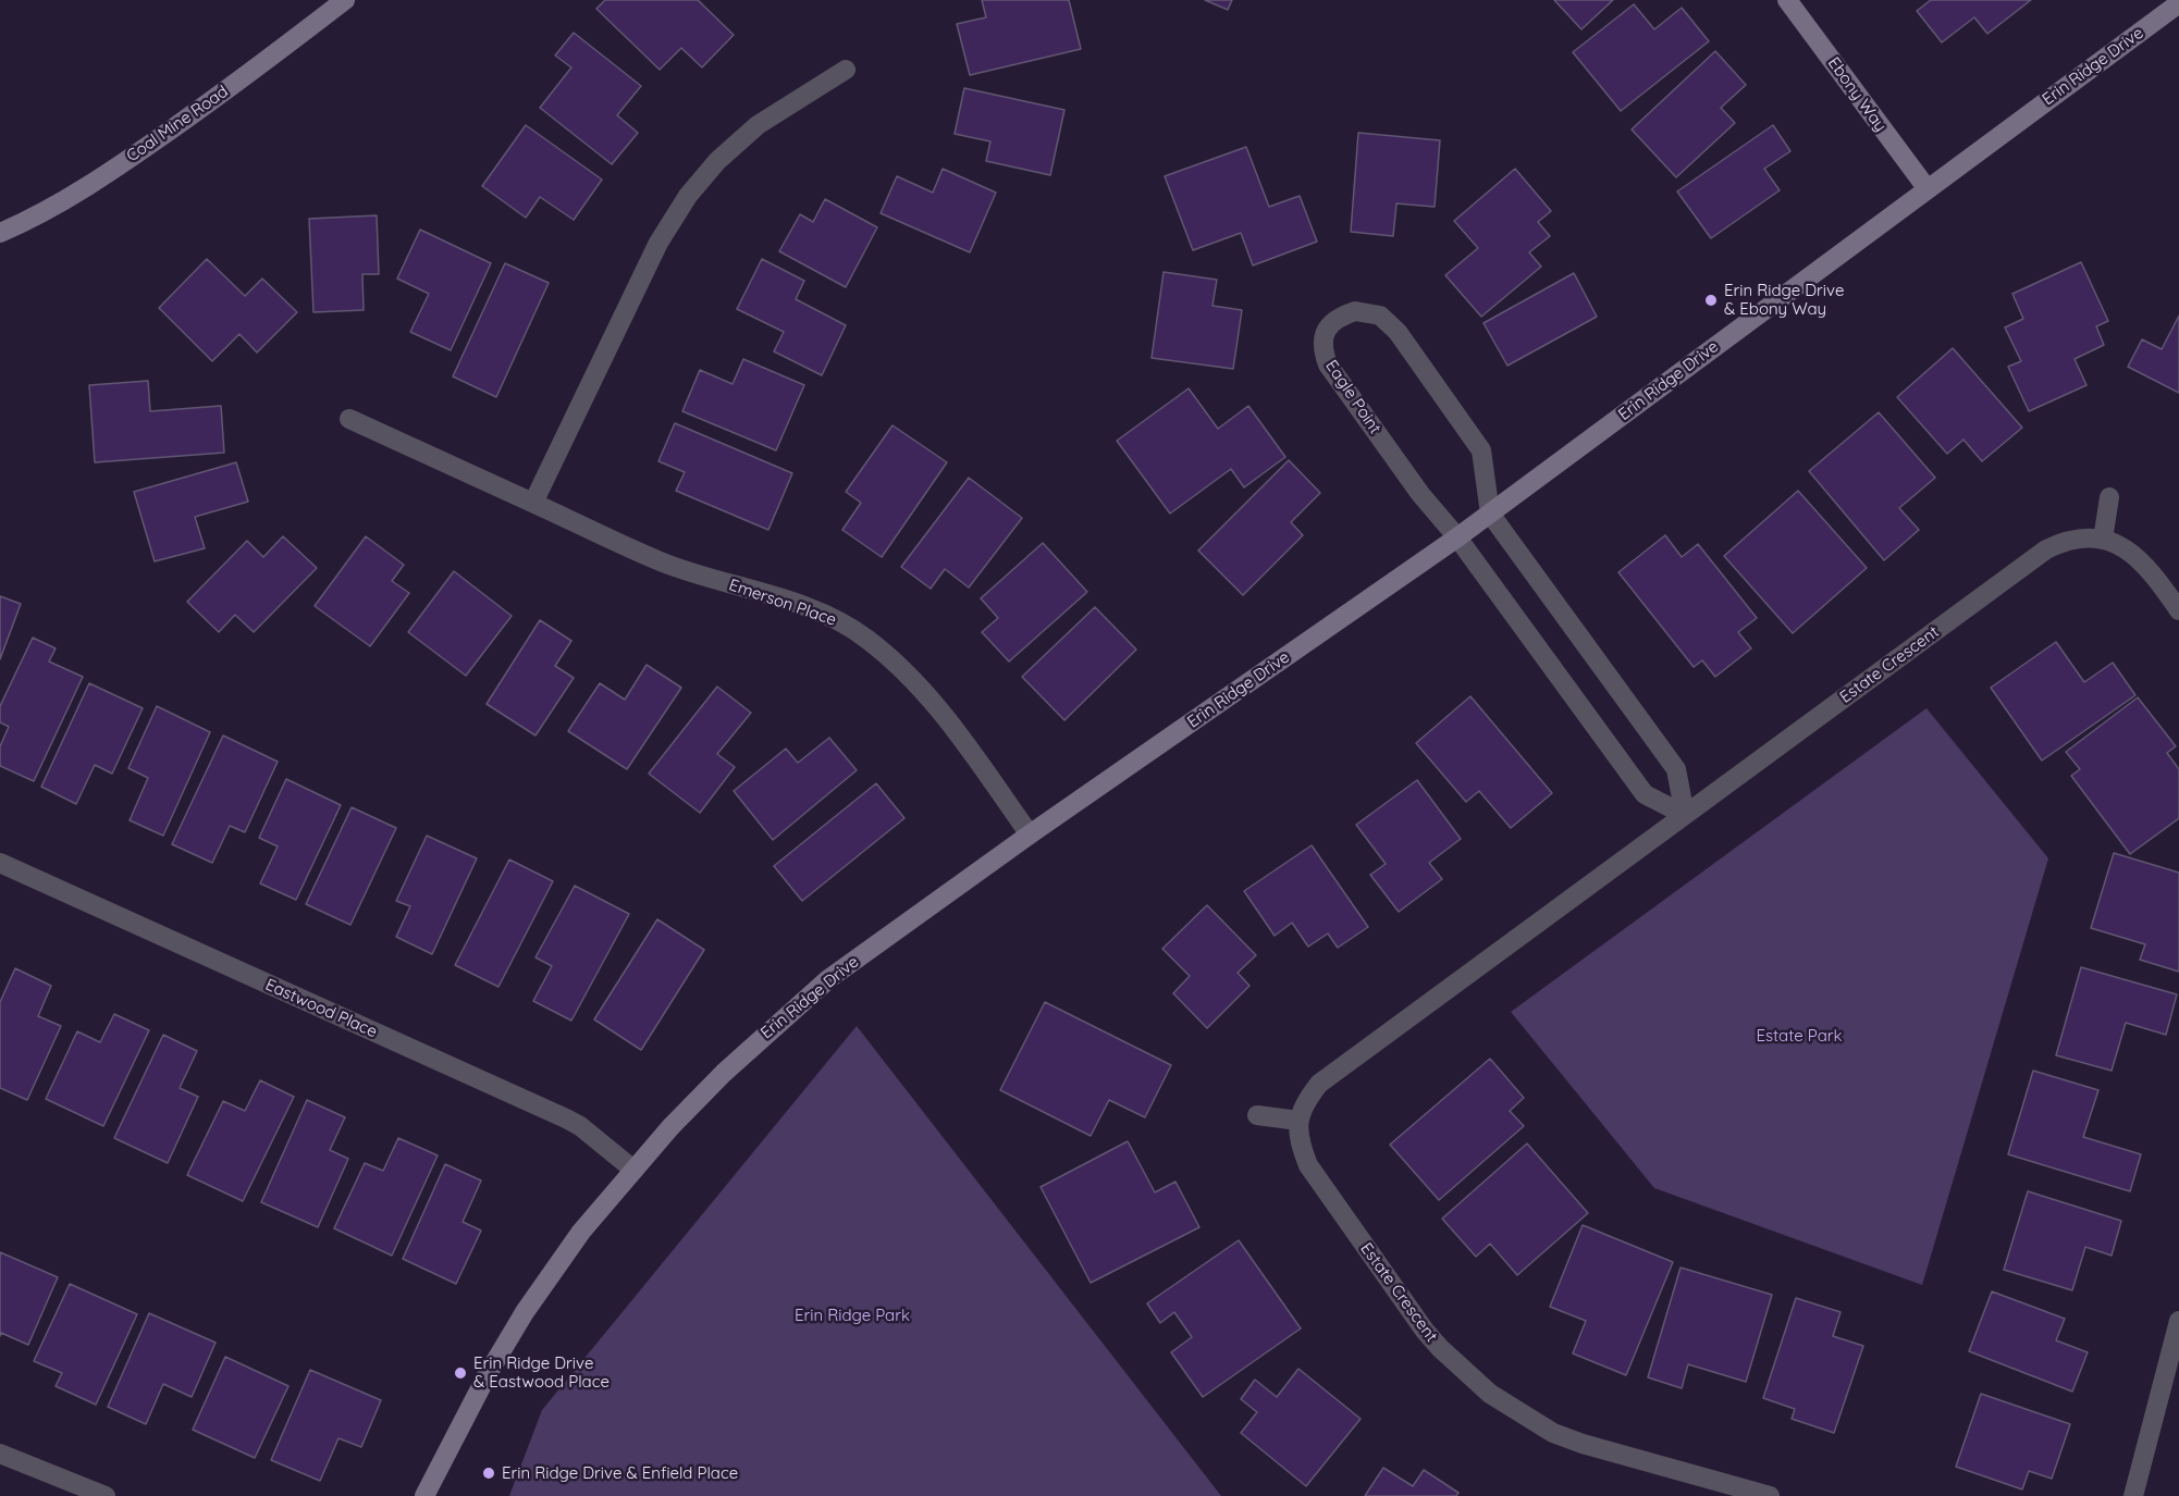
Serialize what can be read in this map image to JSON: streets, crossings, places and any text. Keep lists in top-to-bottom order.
{
  "streets": {
    "street": [
      "Erin Ridge Drive",
      "Ebony Way",
      "Coal Mine Road",
      "Eagle Point",
      "Emerson Place",
      "Estate Crescent",
      "Eastwood Place"
    ]
  },
  "crossings": [
    ["Erin Ridge Drive", "Ebony Way"],
    ["Erin Ridge Drive", "Eagle Point"],
    ["Erin Ridge Drive", "Emerson Place"],
    ["Erin Ridge Drive", "Eastwood Place"]
  ],
  "parks": ["Estate Park", "Erin Ridge Park"],
  "places": ["Erin Ridge Drive & Ebony Way", "Erin Ridge Drive & Eastwood Place", "Erin Ridge Drive & Enfield Place"]
}
